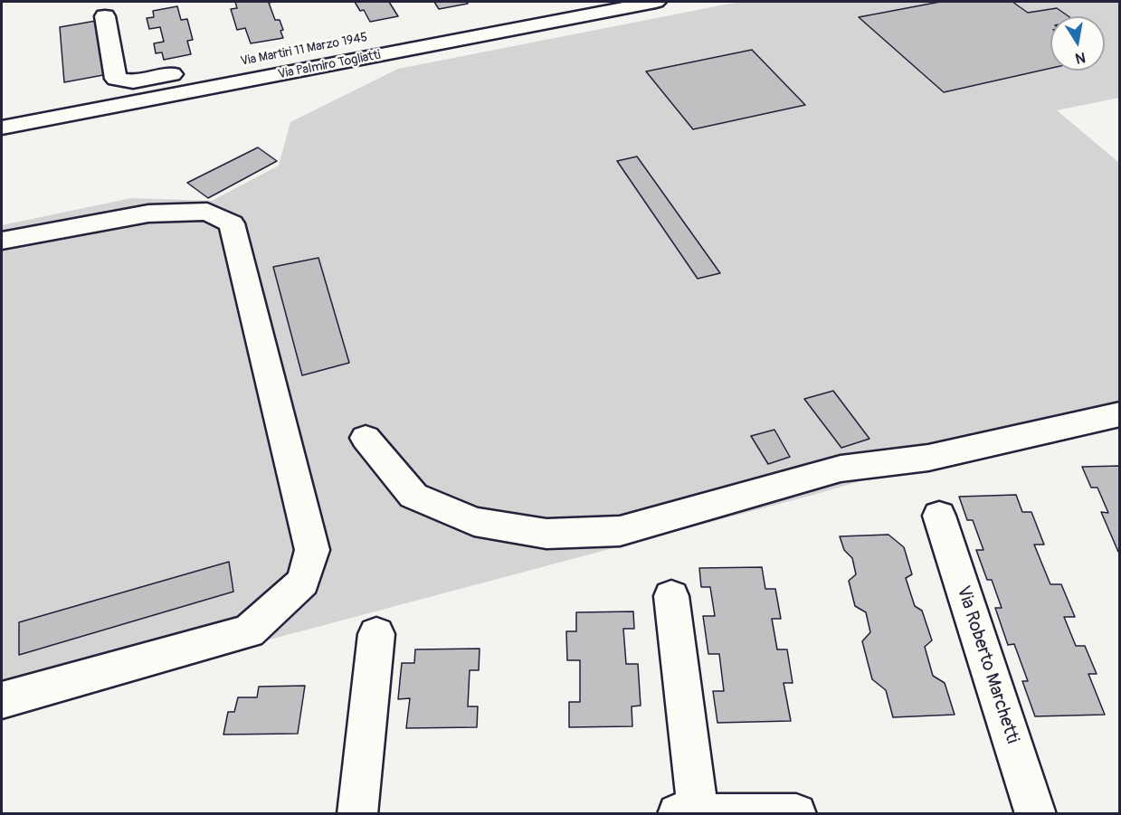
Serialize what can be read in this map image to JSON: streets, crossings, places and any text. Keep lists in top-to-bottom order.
{
  "streets": {
    "street": ["Via Palmiro Togliatti", "Via Roberto Marchetti"]
  },
  "north": "bottom"
}
